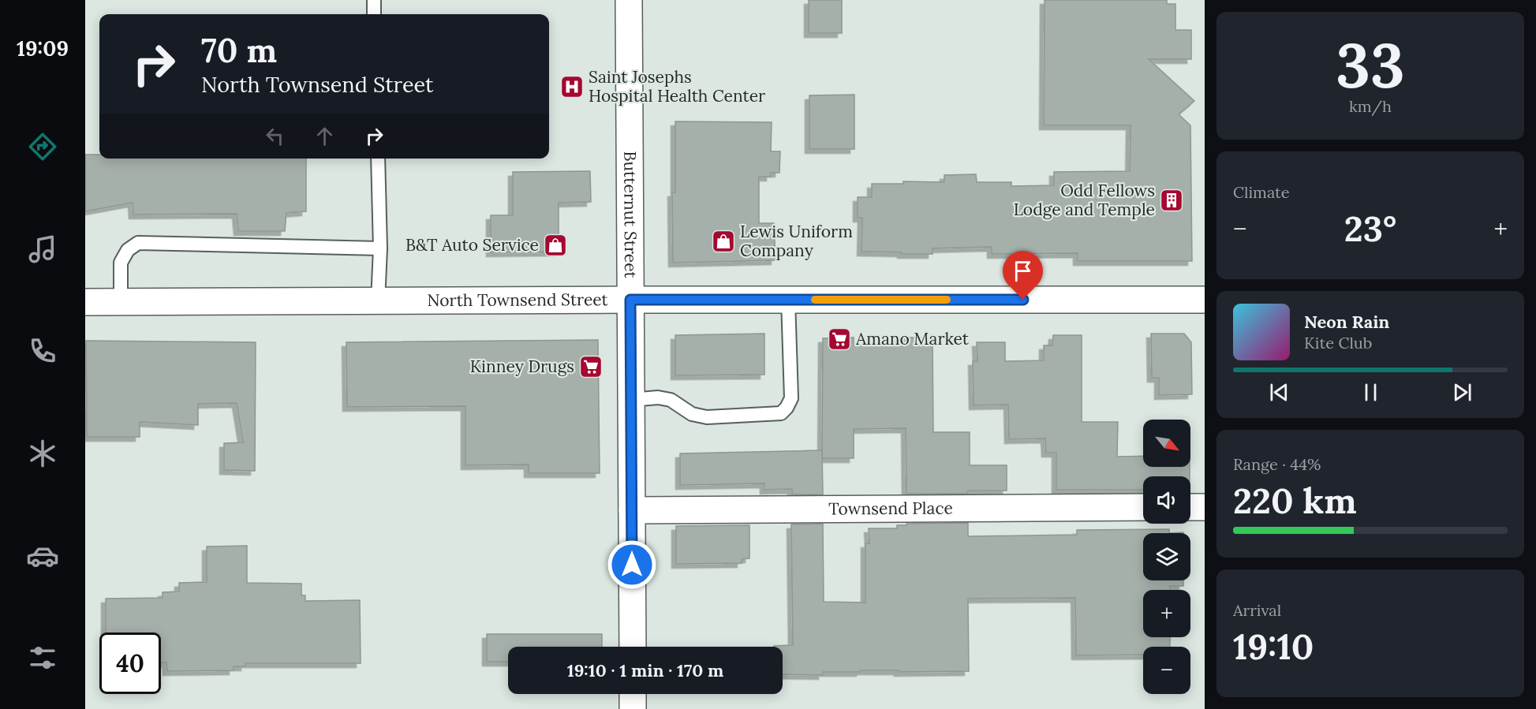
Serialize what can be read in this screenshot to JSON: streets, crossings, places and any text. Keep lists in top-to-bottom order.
{
  "streets": {
    "street": ["Butternut Street", "North Townsend Street", "Townsend Place"]
  },
  "crossings": [
    ["Butternut Street", "North Townsend Street"],
    ["Butternut Street", "Townsend Place"]
  ],
  "places": {
    "hospital": ["Saint Josephs Hospital Health Center"],
    "building": ["Odd Fellows Lodge and Temple"],
    "shop": ["Lewis Uniform Company", "B&T Auto Service"],
    "supermarket": ["Amano Market", "Kinney Drugs"]
  },
  "north": "bottom right",
  "page": {
    "tabs": "19:09",
    "tile": [
      ["33", "km/h"],
      "Climate",
      ["Range · 44%", "220 km"],
      ["Arrival", "19:10"]
    ],
    "turn": ["70 m", "North Townsend Street"],
    "heat": ["−", "23°", "+"],
    "song": ["Neon Rain", "Kite Club"],
    "map_buttons": ["+", "−"],
    "limit": "40",
    "trip": "19:10 · 1 min · 170 m"
  }
}
